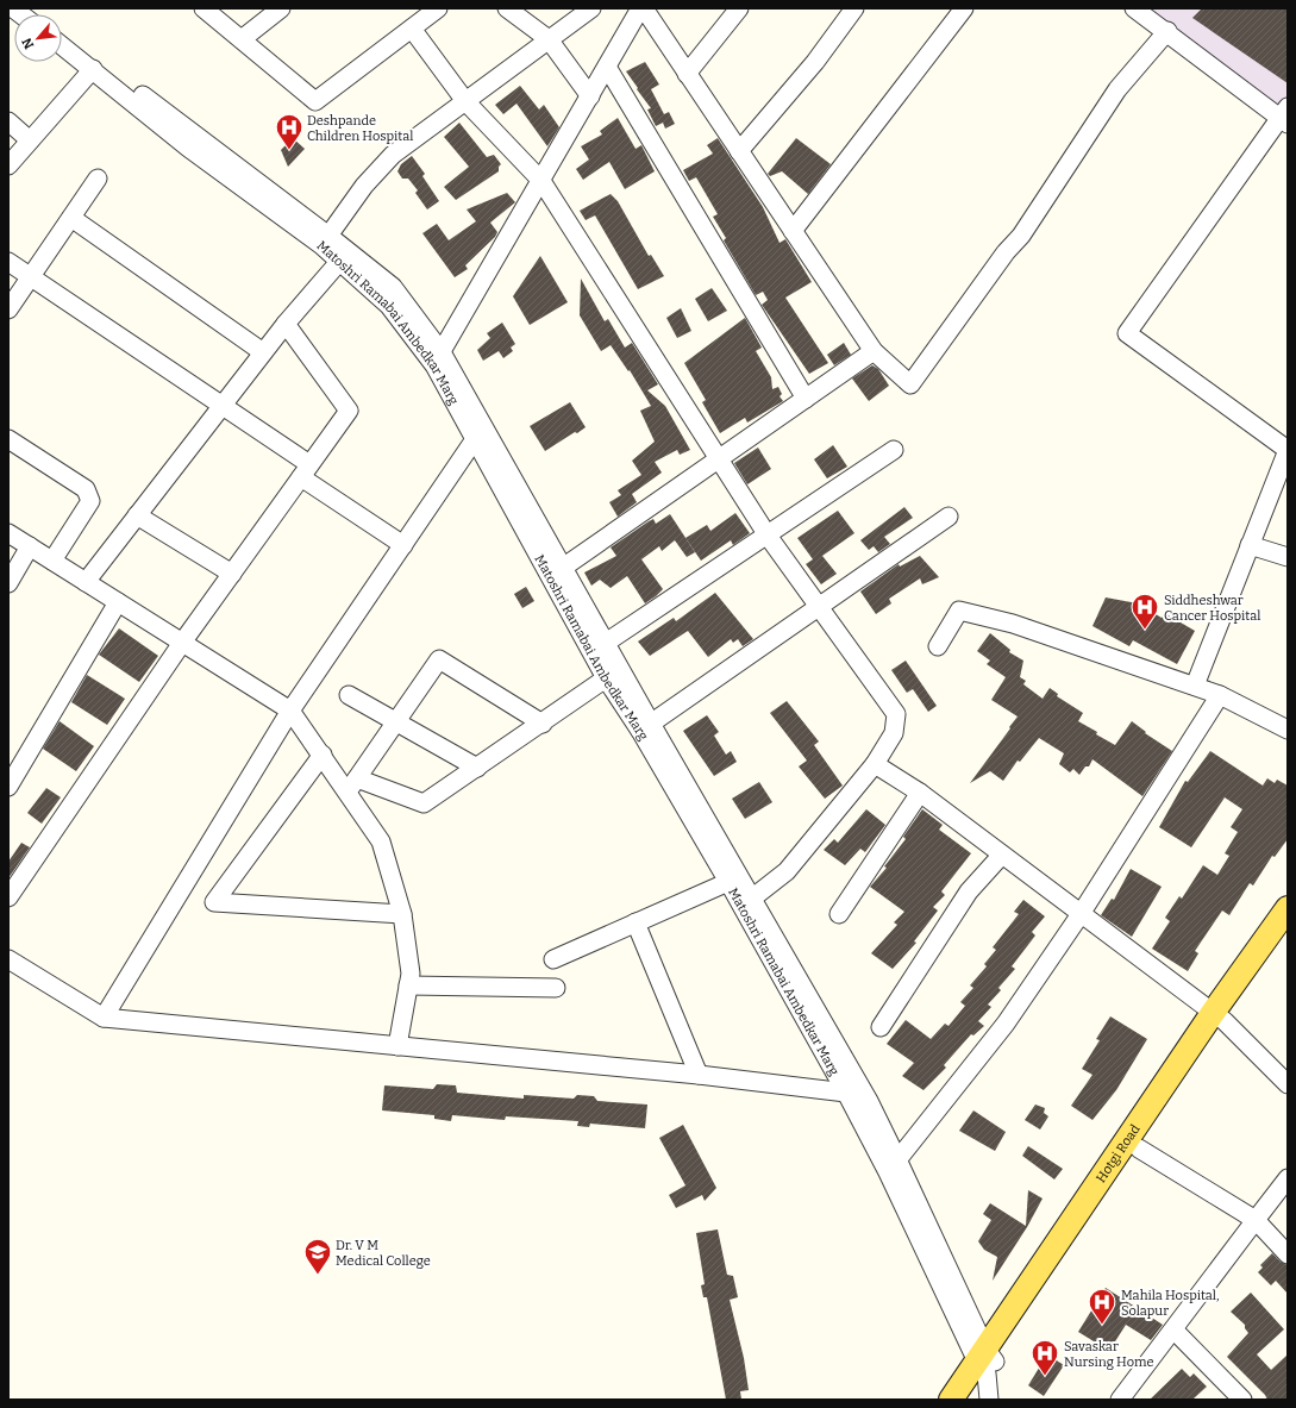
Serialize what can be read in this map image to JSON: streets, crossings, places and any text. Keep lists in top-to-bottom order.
{
  "streets": {
    "main road": ["Hotgi Road"],
    "street": ["Matoshri Ramabai Ambedkar Marg"]
  },
  "crossings": [
    ["Matoshri Ramabai Ambedkar Marg", "Hotgi Road"]
  ],
  "places": {
    "hospital": [
      "Deshpande Children Hospital",
      "Siddheshwar Cancer Hospital",
      "Mahila Hospital, Solapur",
      "Savaskar Nursing Home"
    ],
    "school or university": ["Dr. V M Medical College"]
  },
  "north": "bottom left"
}
